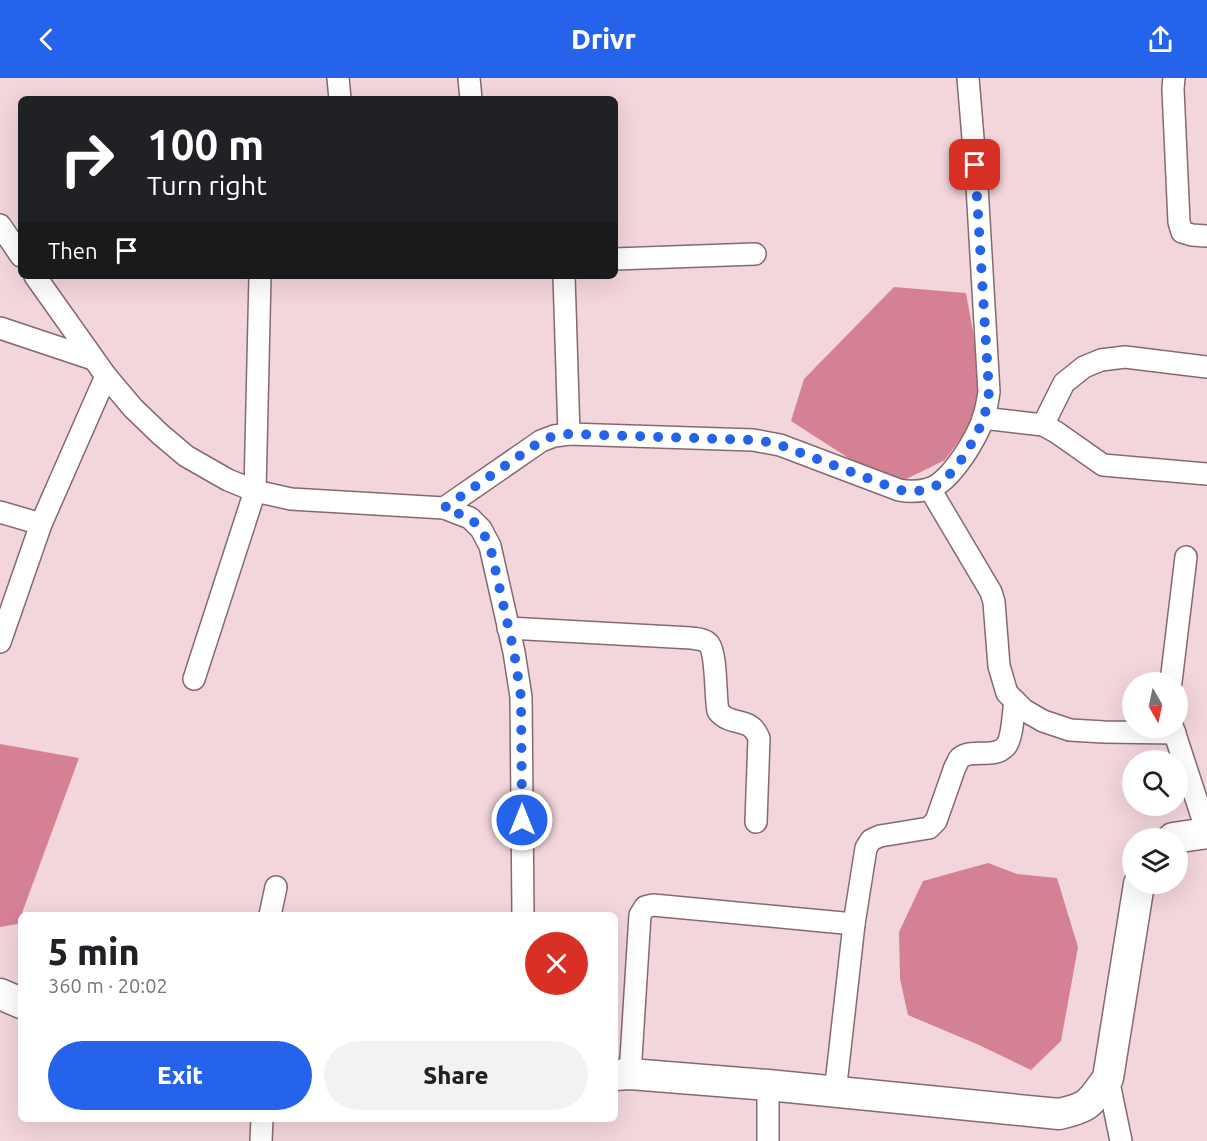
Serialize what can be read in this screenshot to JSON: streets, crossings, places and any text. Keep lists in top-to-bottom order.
{
  "north": "bottom",
  "page": {
    "header": "Drivr",
    "turn": ["100 m", "Turn right"],
    "then": "Then",
    "heading": ["5 min", "360 m · 20:02"],
    "buttons": ["Exit", "Share"]
  }
}
